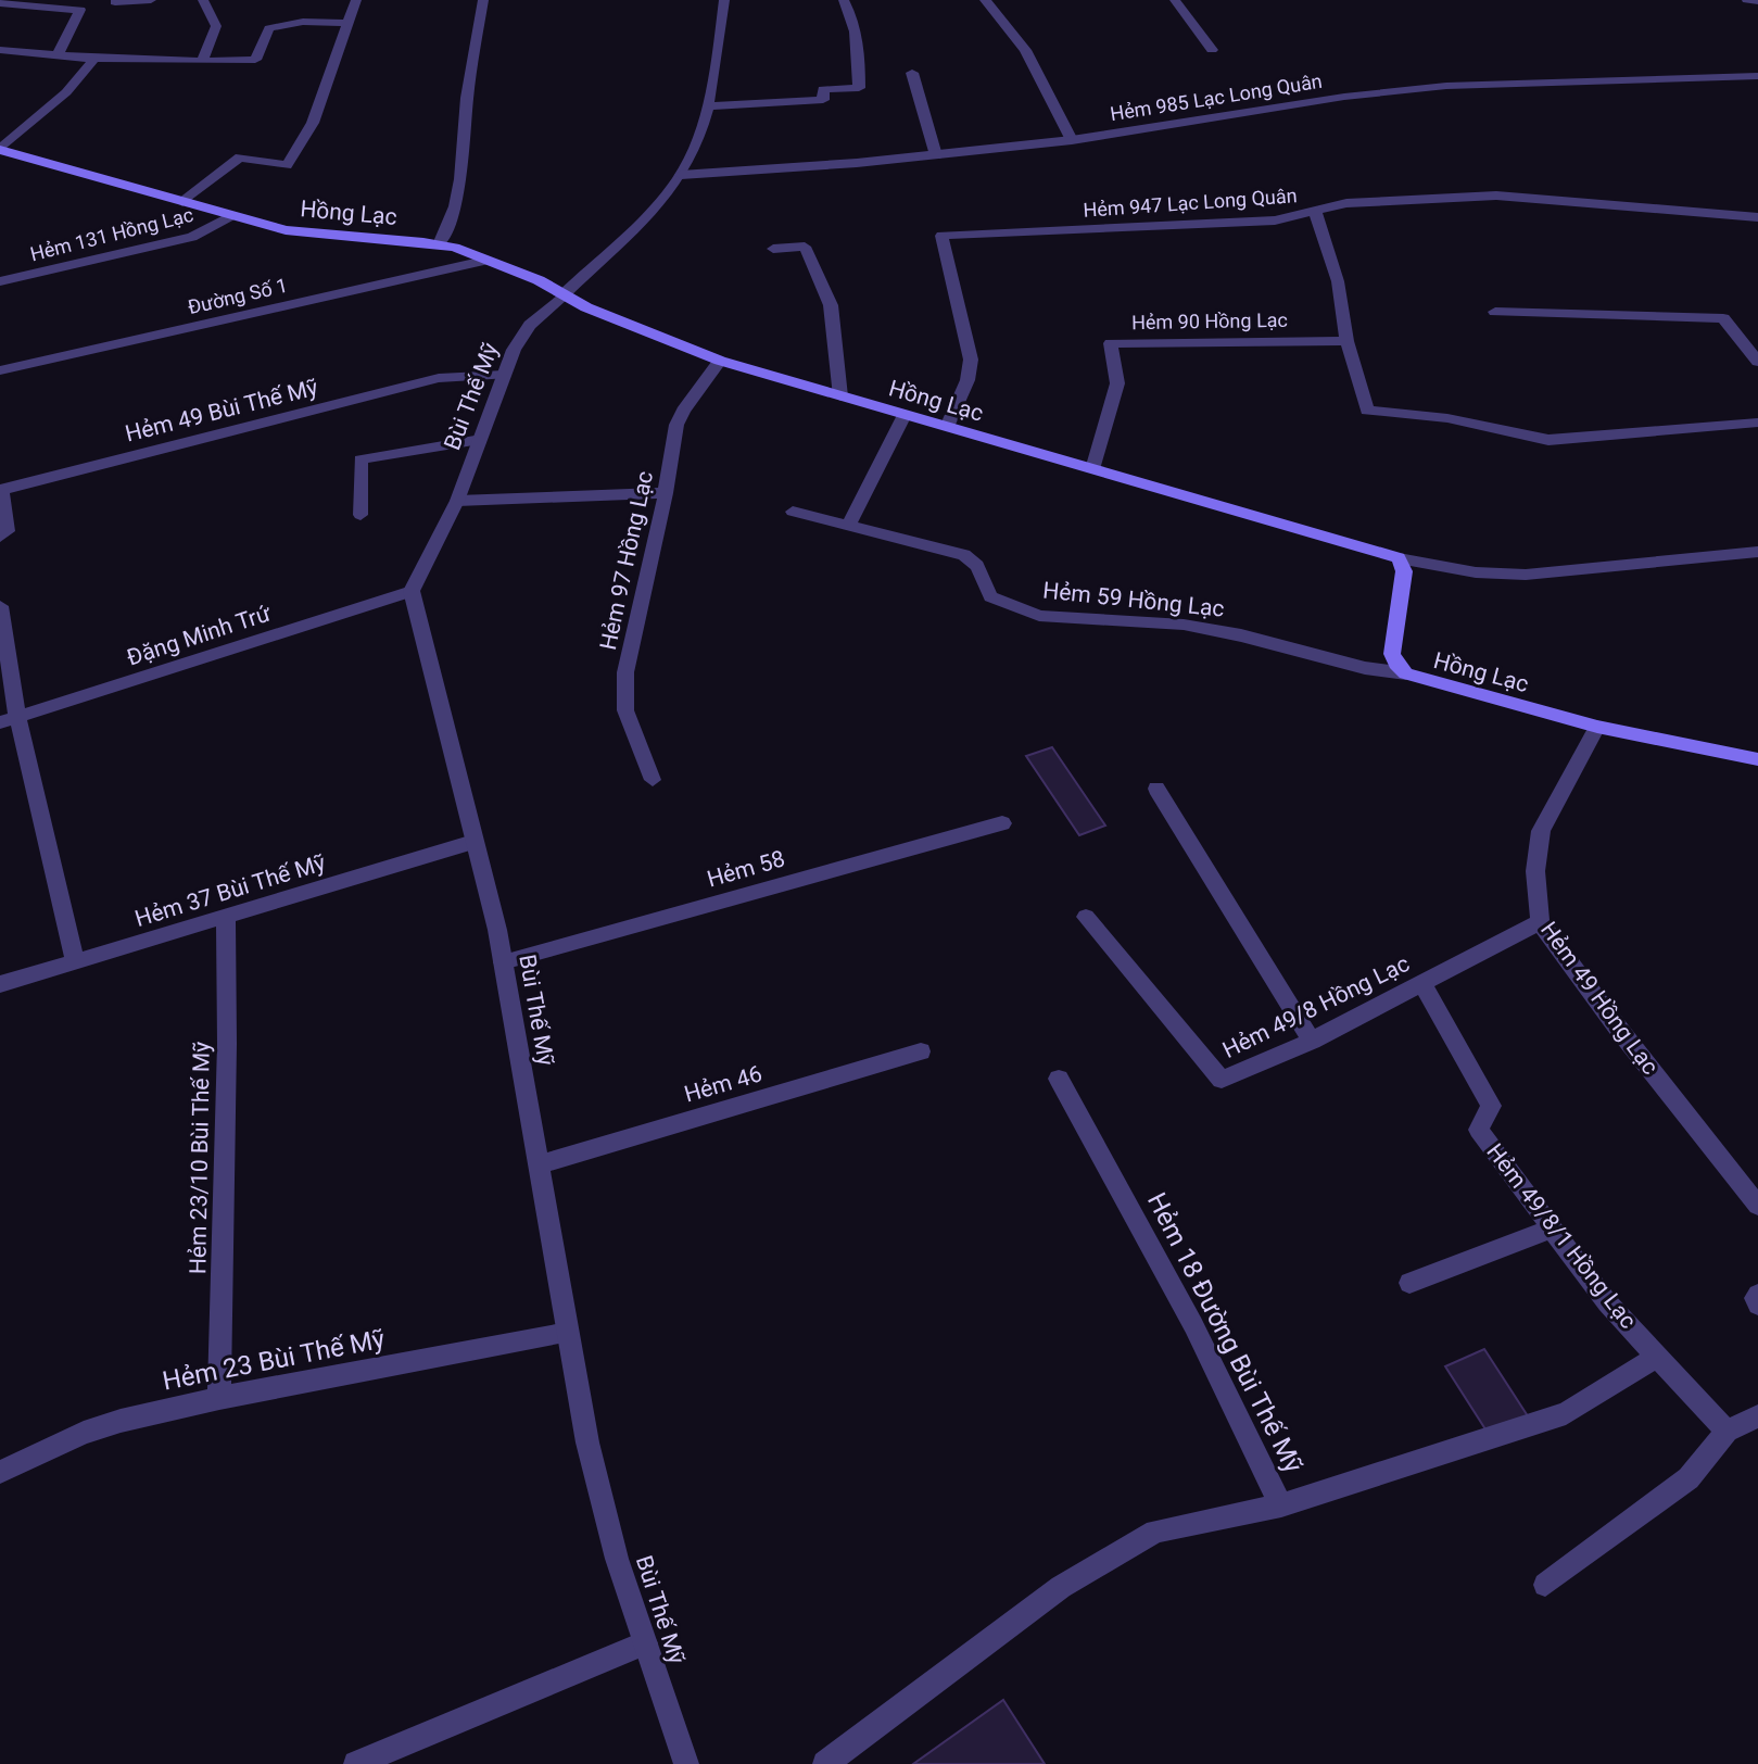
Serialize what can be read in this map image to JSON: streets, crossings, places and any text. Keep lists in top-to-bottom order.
{
  "streets": {
    "street": [
      "Hẻm 985 Lạc Long Quân",
      "Hẻm 947 Lạc Long Quân",
      "Hồng Lạc",
      "Hẻm 131 Hồng Lạc",
      "Đường Số 1",
      "Hẻm 90 Hồng Lạc",
      "Bùi Thế Mỹ",
      "Hẻm 49 Bùi Thế Mỹ",
      "Hẻm 97 Hồng Lạc",
      "Hẻm 59 Hồng Lạc",
      "Đặng Minh Trứ",
      "Hẻm 58",
      "Hẻm 37 Bùi Thế Mỹ",
      "Hẻm 49 Hồng Lạc",
      "Hẻm 49/8 Hồng Lạc",
      "Hẻm 46",
      "Hẻm 23/10 Bùi Thế Mỹ",
      "Hẻm 49/8/1 Hồng Lạc",
      "Hẻm 18 Đường Bùi Thế Mỹ",
      "Hẻm 23 Bùi Thế Mỹ"
    ]
  },
  "crossings": [
    ["Hẻm 985 Lạc Long Quân", "Bùi Thế Mỹ"],
    ["Hẻm 947 Lạc Long Quân", "Hồng Lạc"],
    ["Hồng Lạc", "Hẻm 131 Hồng Lạc"],
    ["Hồng Lạc", "Đường Số 1"],
    ["Hồng Lạc", "Hẻm 90 Hồng Lạc"],
    ["Hồng Lạc", "Bùi Thế Mỹ"],
    ["Hồng Lạc", "Hẻm 97 Hồng Lạc"],
    ["Hồng Lạc", "Hẻm 59 Hồng Lạc"],
    ["Hồng Lạc", "Hẻm 49 Hồng Lạc"],
    ["Bùi Thế Mỹ", "Hẻm 49 Bùi Thế Mỹ"],
    ["Bùi Thế Mỹ", "Đặng Minh Trứ"],
    ["Bùi Thế Mỹ", "Hẻm 58"],
    ["Bùi Thế Mỹ", "Hẻm 37 Bùi Thế Mỹ"],
    ["Bùi Thế Mỹ", "Hẻm 46"],
    ["Bùi Thế Mỹ", "Hẻm 23 Bùi Thế Mỹ"],
    ["Hẻm 37 Bùi Thế Mỹ", "Hẻm 23/10 Bùi Thế Mỹ"],
    ["Hẻm 49 Hồng Lạc", "Hẻm 49/8 Hồng Lạc"],
    ["Hẻm 49/8 Hồng Lạc", "Hẻm 49/8/1 Hồng Lạc"],
    ["Hẻm 23/10 Bùi Thế Mỹ", "Hẻm 23 Bùi Thế Mỹ"]
  ]
}
